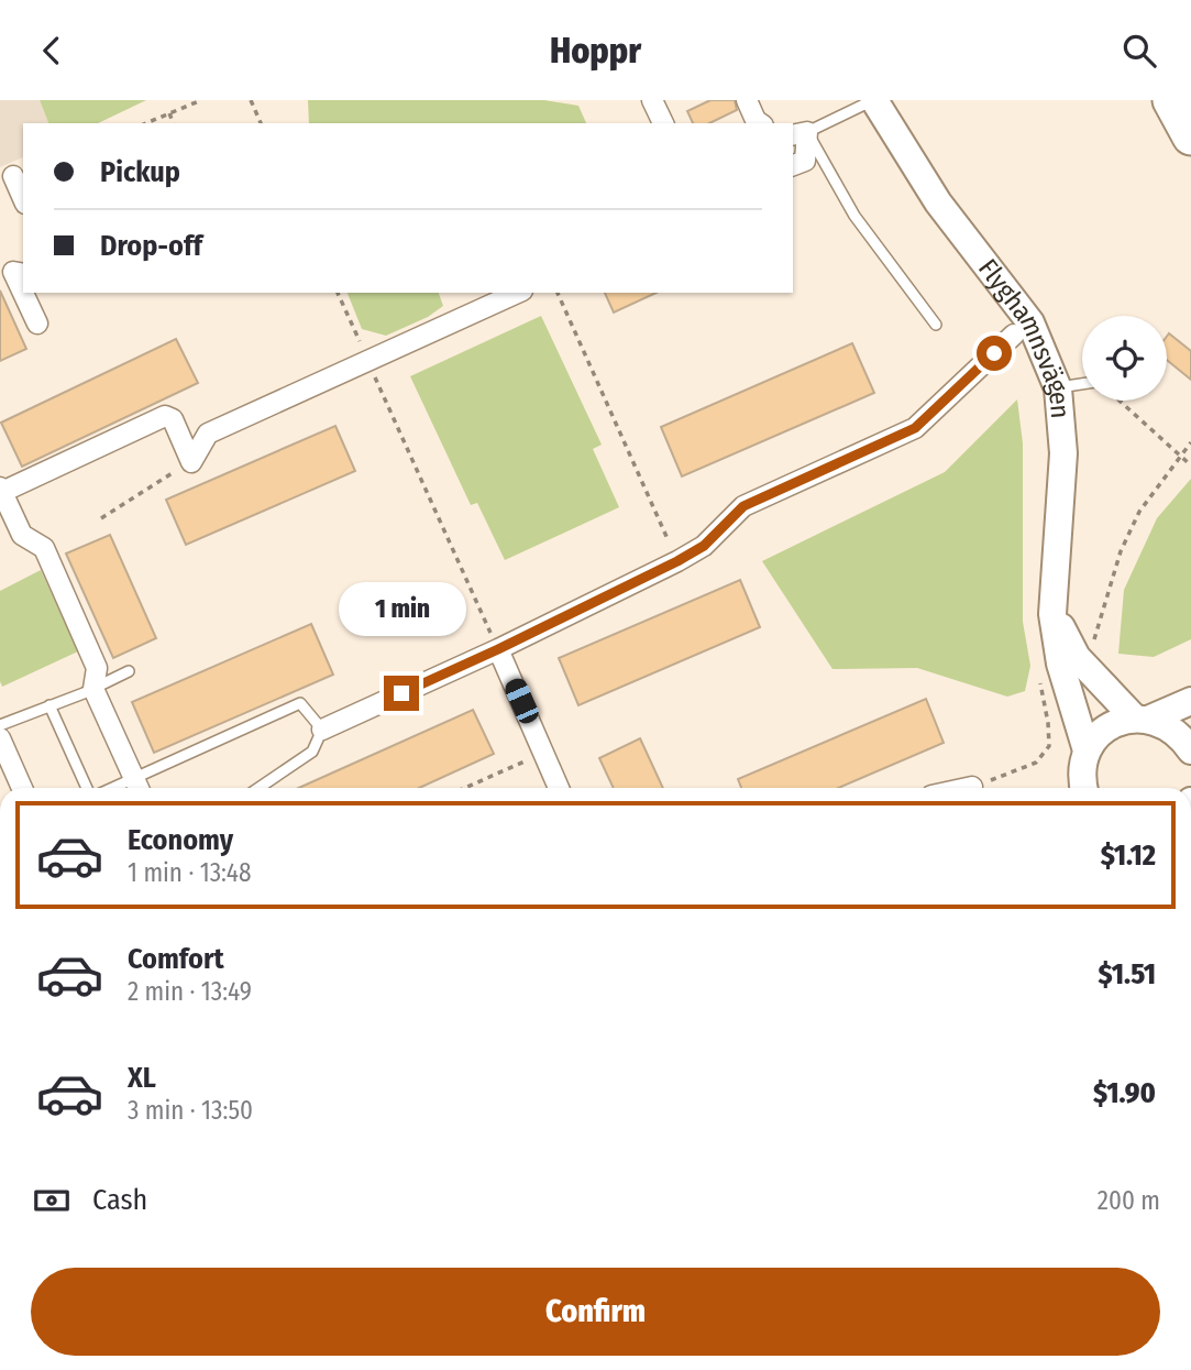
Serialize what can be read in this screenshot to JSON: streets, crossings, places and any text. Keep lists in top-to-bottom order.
{
  "streets": {
    "street": ["Flyghamnsvägen"]
  },
  "page": {
    "header": "Hoppr",
    "banner": ["Pickup", "Drop-off"],
    "bubble": "1 min",
    "list": [
      {
        "name": "Economy",
        "note": "1 min · 13:48",
        "value": "$1.12"
      },
      {
        "name": "Comfort",
        "note": "2 min · 13:49",
        "value": "$1.51"
      },
      {
        "name": "XL",
        "note": "3 min · 13:50",
        "value": "$1.90"
      }
    ],
    "pay": ["Cash", "200 m"],
    "buttons": "Confirm"
  }
}
